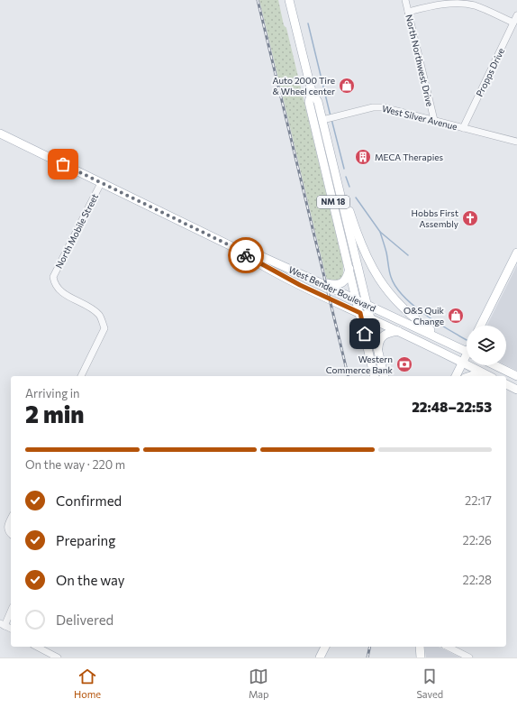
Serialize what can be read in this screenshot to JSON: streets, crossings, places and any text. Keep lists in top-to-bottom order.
{
  "streets": {
    "main road": ["NM 18", "West Bender Boulevard"],
    "street": [
      "North Northwest Drive",
      "Propps Drive",
      "West Silver Avenue",
      "North Mobile Street"
    ]
  },
  "crossings": [
    ["North Northwest Drive", "West Silver Avenue"],
    ["Propps Drive", "West Silver Avenue"],
    ["West Silver Avenue", "NM 18"],
    ["NM 18", "West Bender Boulevard"],
    ["North Mobile Street", "West Bender Boulevard"]
  ],
  "places": {
    "shop": ["Auto 2000 Tire & Wheel center", "O&S Quik Change"],
    "building": ["MECA Therapies"],
    "church": ["Hobbs First Assembly"],
    "bank": ["Western Commerce Bank"]
  },
  "page": {
    "heading": ["2 min", "Arriving in", "22:48–22:53"],
    "bar": "On the way · 220 m",
    "list": [
      ["Confirmed", "22:17"],
      ["Preparing", "22:26"],
      ["On the way", "22:28"],
      "Delivered"
    ],
    "tabs": ["Home", "Map", "Saved"]
  }
}
